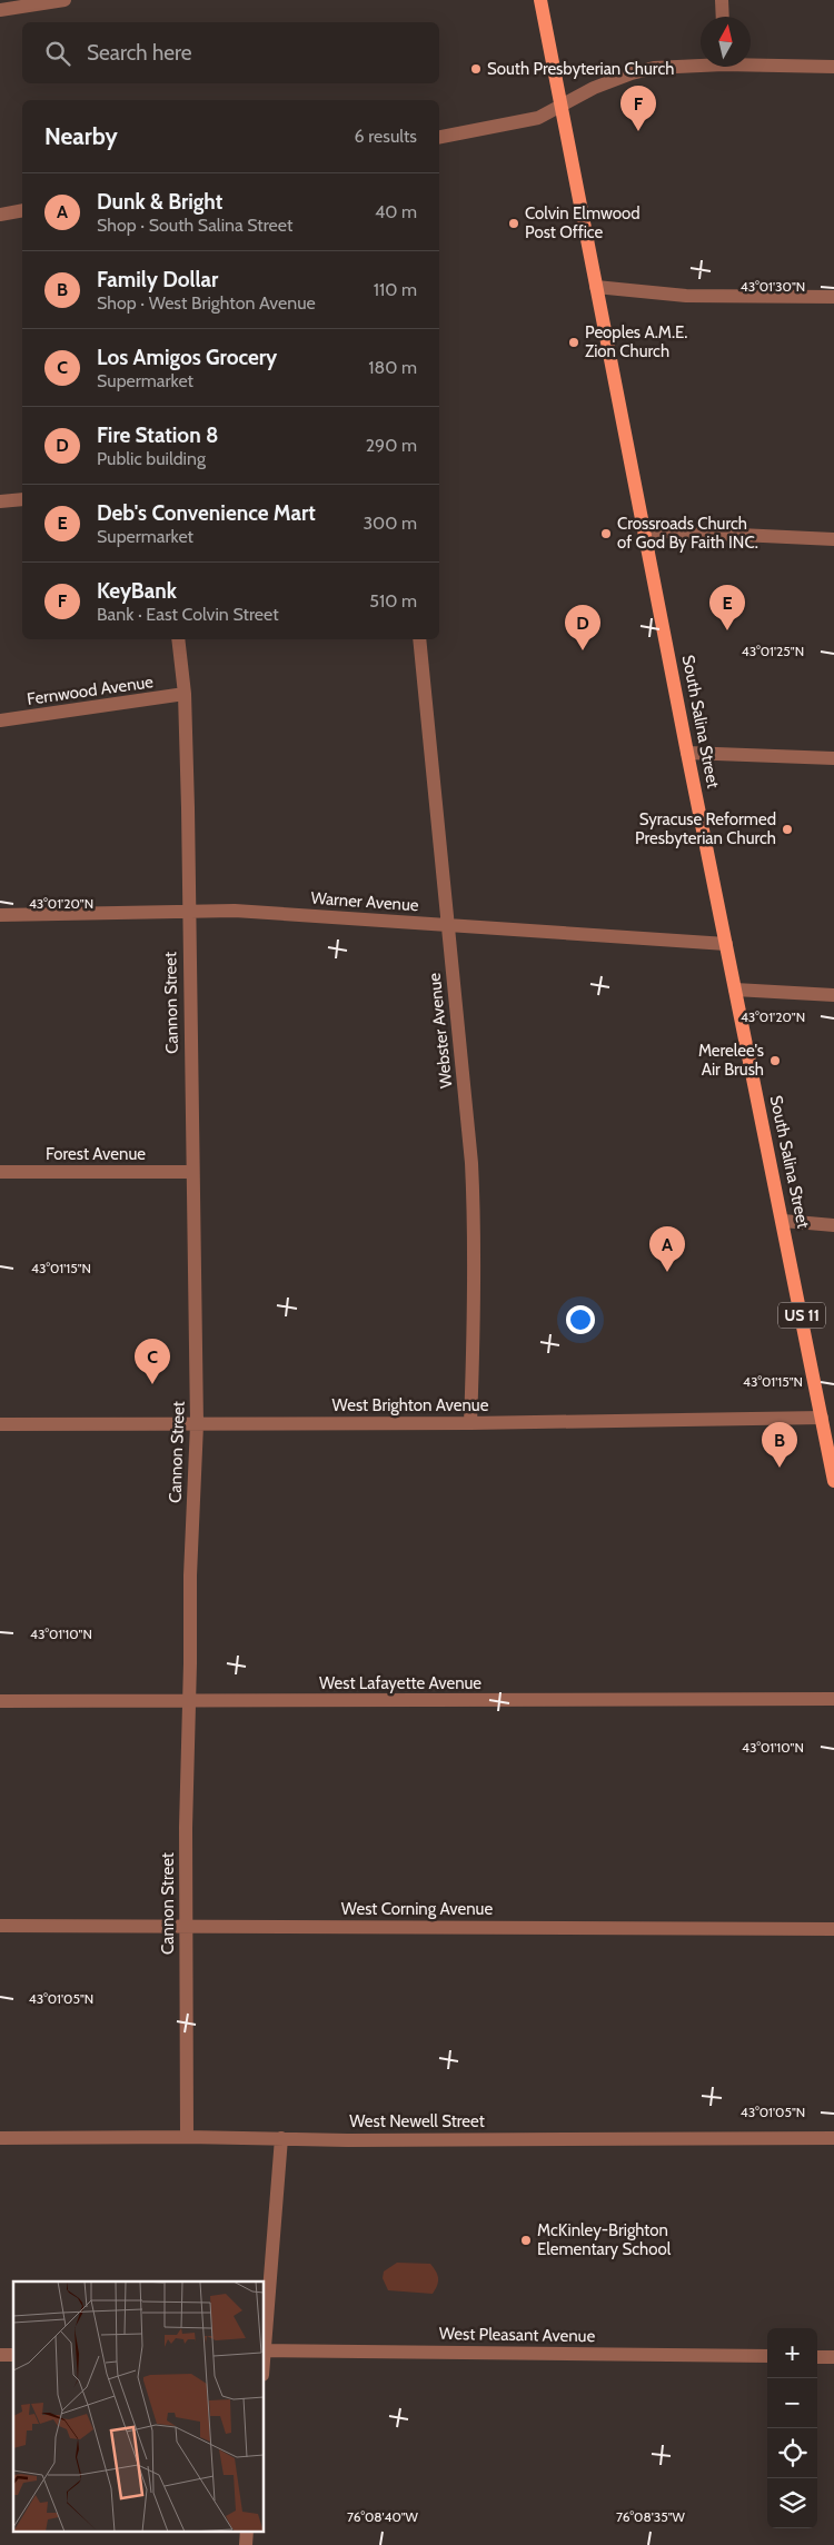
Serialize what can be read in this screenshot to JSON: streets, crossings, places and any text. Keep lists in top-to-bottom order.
{
  "streets": {
    "main road": ["South Salina Street", "US 11"],
    "street": [
      "Fernwood Avenue",
      "Warner Avenue",
      "Cannon Street",
      "Webster Avenue",
      "Forest Avenue",
      "West Brighton Avenue",
      "West Lafayette Avenue",
      "West Corning Avenue",
      "West Newell Street",
      "West Pleasant Avenue"
    ]
  },
  "crossings": [
    ["Fernwood Avenue", "Cannon Street"],
    ["South Salina Street", "Warner Avenue"],
    ["South Salina Street", "West Brighton Avenue"],
    ["Warner Avenue", "Cannon Street"],
    ["Warner Avenue", "Webster Avenue"],
    ["Cannon Street", "Forest Avenue"],
    ["Cannon Street", "West Brighton Avenue"],
    ["Cannon Street", "West Lafayette Avenue"],
    ["Cannon Street", "West Corning Avenue"],
    ["Cannon Street", "West Newell Street"],
    ["Webster Avenue", "West Brighton Avenue"]
  ],
  "places": [
    "South Presbyterian Church",
    "Colvin Elmwood Post Office",
    "Peoples A.M.E. Zion Church",
    "Crossroads Church of God By Faith INC.",
    "Syracuse Reformed Presbyterian Church",
    "Merelee's Air Brush",
    "McKinley-Brighton Elementary School"
  ],
  "north": "top",
  "page": {
    "search": "Search here",
    "pins": [
      "F",
      "E",
      "D",
      "A",
      "C",
      "B"
    ],
    "heading": ["Nearby", "6 results"],
    "list": [
      {
        "mark": "A",
        "name": "Dunk & Bright",
        "note": "Shop · South Salina Street",
        "value": "40 m"
      },
      {
        "mark": "B",
        "name": "Family Dollar",
        "note": "Shop · West Brighton Avenue",
        "value": "110 m"
      },
      {
        "mark": "C",
        "name": "Los Amigos Grocery",
        "note": "Supermarket",
        "value": "180 m"
      },
      {
        "mark": "D",
        "name": "Fire Station 8",
        "note": "Public building",
        "value": "290 m"
      },
      {
        "mark": "E",
        "name": "Deb's Convenience Mart",
        "note": "Supermarket",
        "value": "300 m"
      },
      {
        "mark": "F",
        "name": "KeyBank",
        "note": "Bank · East Colvin Street",
        "value": "510 m"
      }
    ],
    "map_buttons": ["+", "−"]
  },
  "coordinates": [
    "43°01'30\"N",
    "43°01'25\"N",
    "43°01'20\"N",
    "43°01'15\"N",
    "43°01'10\"N",
    "43°01'05\"N",
    "76°08'40\"W",
    "76°08'35\"W"
  ]
}
